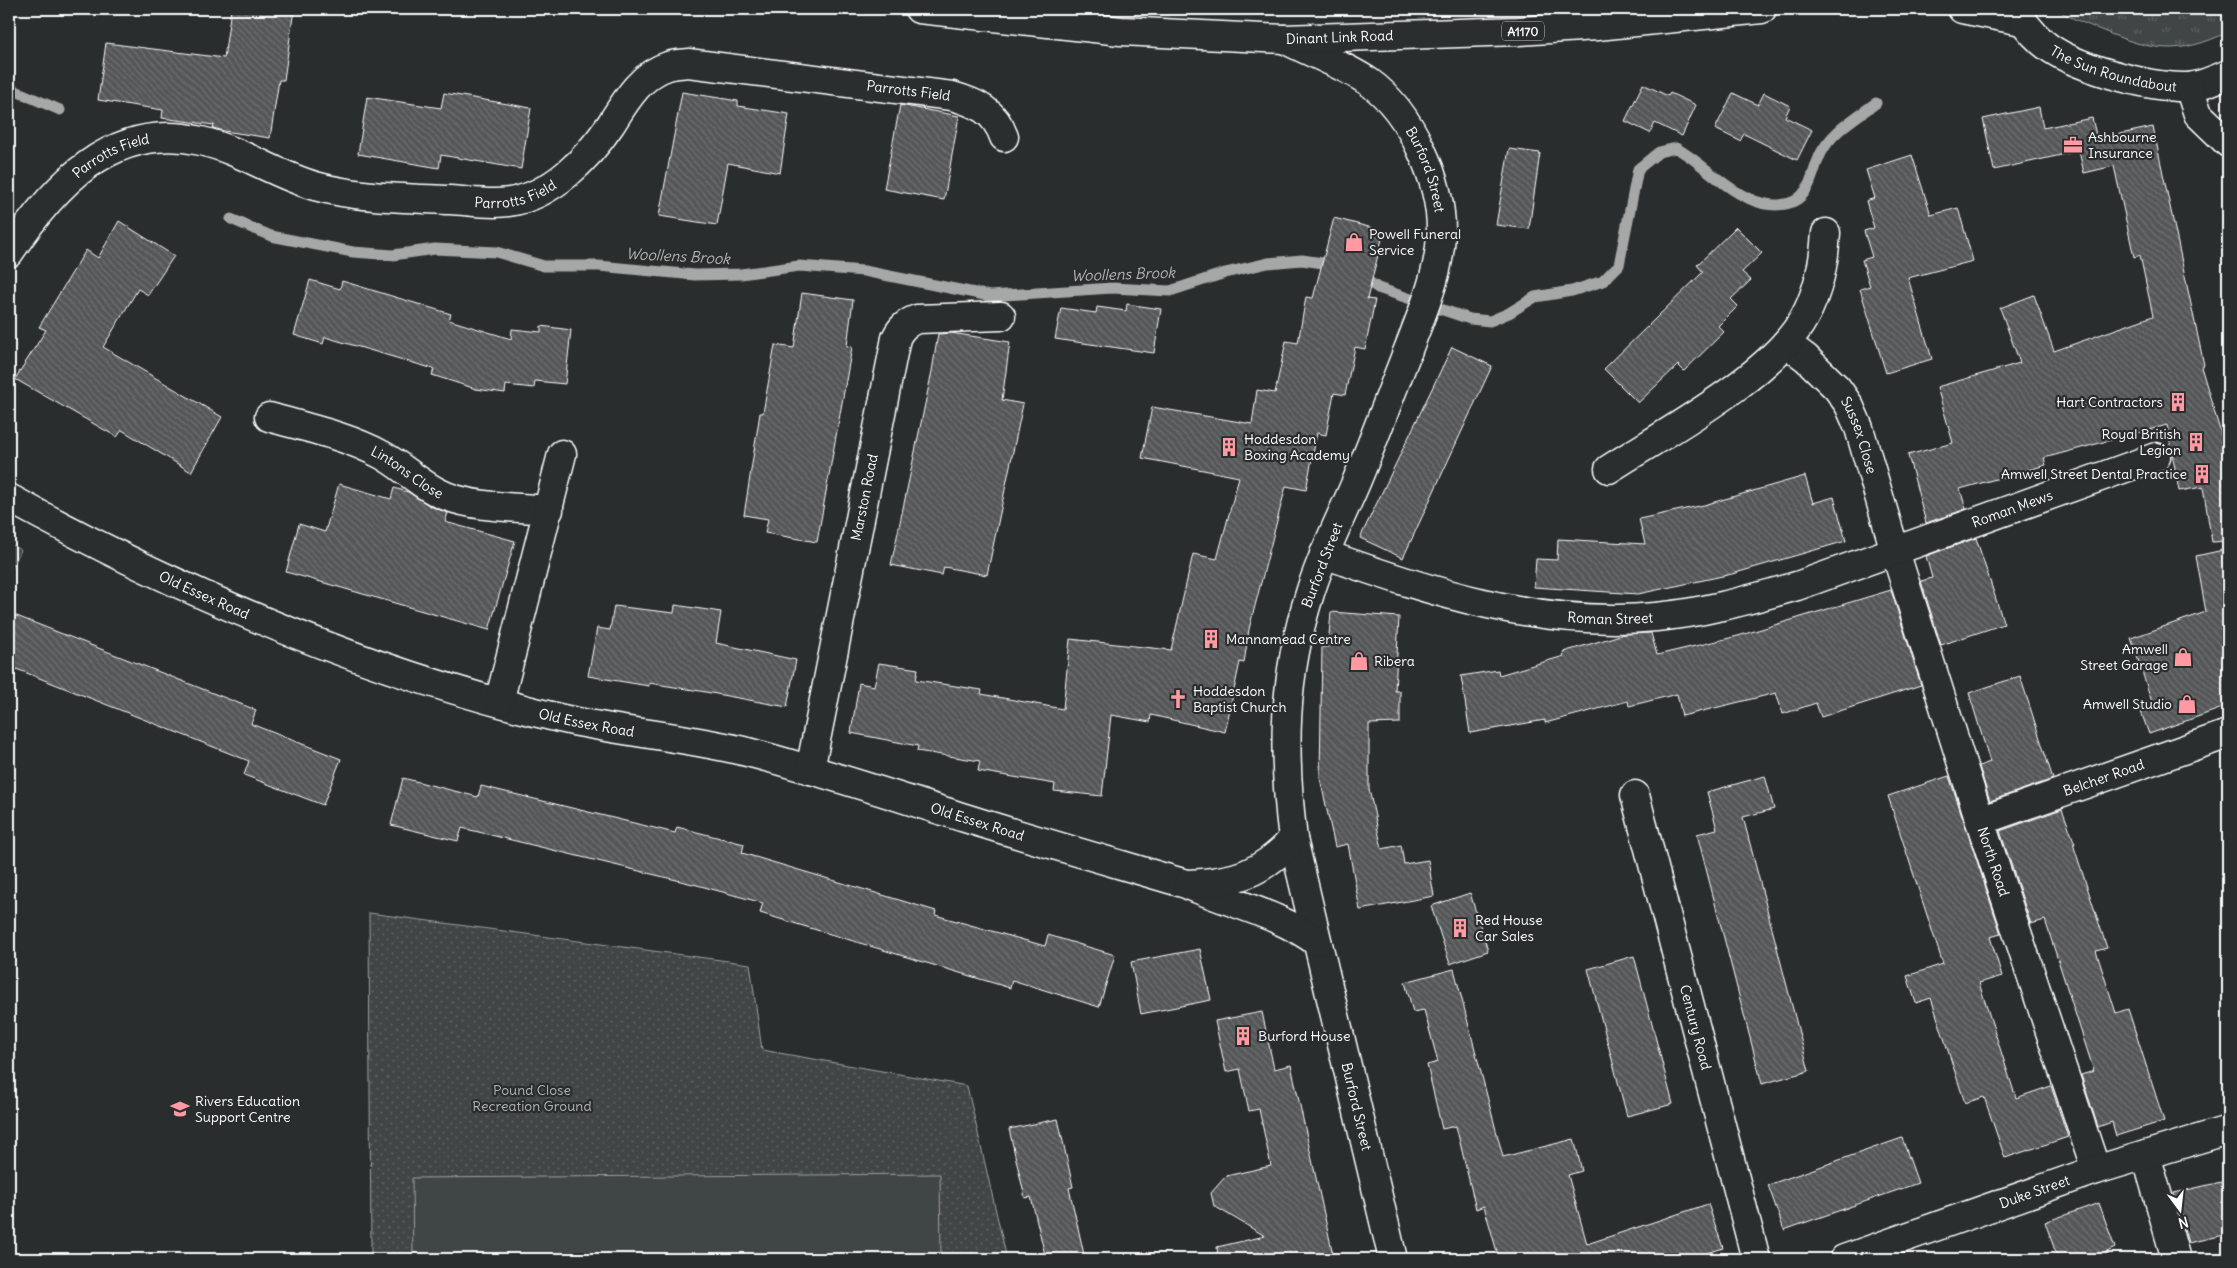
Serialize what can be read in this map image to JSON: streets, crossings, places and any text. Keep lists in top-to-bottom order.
{
  "streets": {
    "street": [
      "A1170",
      "Dinant Link Road",
      "The Sun Roundabout",
      "Parrotts Field",
      "Burford Street",
      "Sussex Close",
      "Lintons Close",
      "Marston Road",
      "Roman Mews",
      "Old Essex Road",
      "Roman Street",
      "Belcher Road",
      "North Road",
      "Century Road",
      "Duke Street"
    ]
  },
  "crossings": [
    ["Dinant Link Road", "Burford Street"],
    ["Burford Street", "Old Essex Road"],
    ["Burford Street", "Roman Street"],
    ["Sussex Close", "Roman Mews"],
    ["Sussex Close", "Roman Street"],
    ["Sussex Close", "North Road"],
    ["Marston Road", "Old Essex Road"],
    ["Roman Mews", "Roman Street"],
    ["Roman Mews", "North Road"],
    ["Roman Street", "North Road"],
    ["Belcher Road", "North Road"],
    ["North Road", "Duke Street"]
  ],
  "water": ["Woollens Brook"],
  "parks": ["Pound Close Recreation Ground"],
  "places": {
    "office": ["Ashbourne Insurance"],
    "shop": [
      "Powell Funeral Service",
      "Amwell Street Garage",
      "Ribera",
      "Amwell Studio"
    ],
    "building": [
      "Hart Contractors",
      "Royal British Legion",
      "Hoddesdon Boxing Academy",
      "Amwell Street Dental Practice",
      "Mannamead Centre",
      "Red House Car Sales",
      "Burford House"
    ],
    "church": ["Hoddesdon Baptist Church"],
    "school or university": ["Rivers Education Support Centre"]
  },
  "north": "bottom"
}
